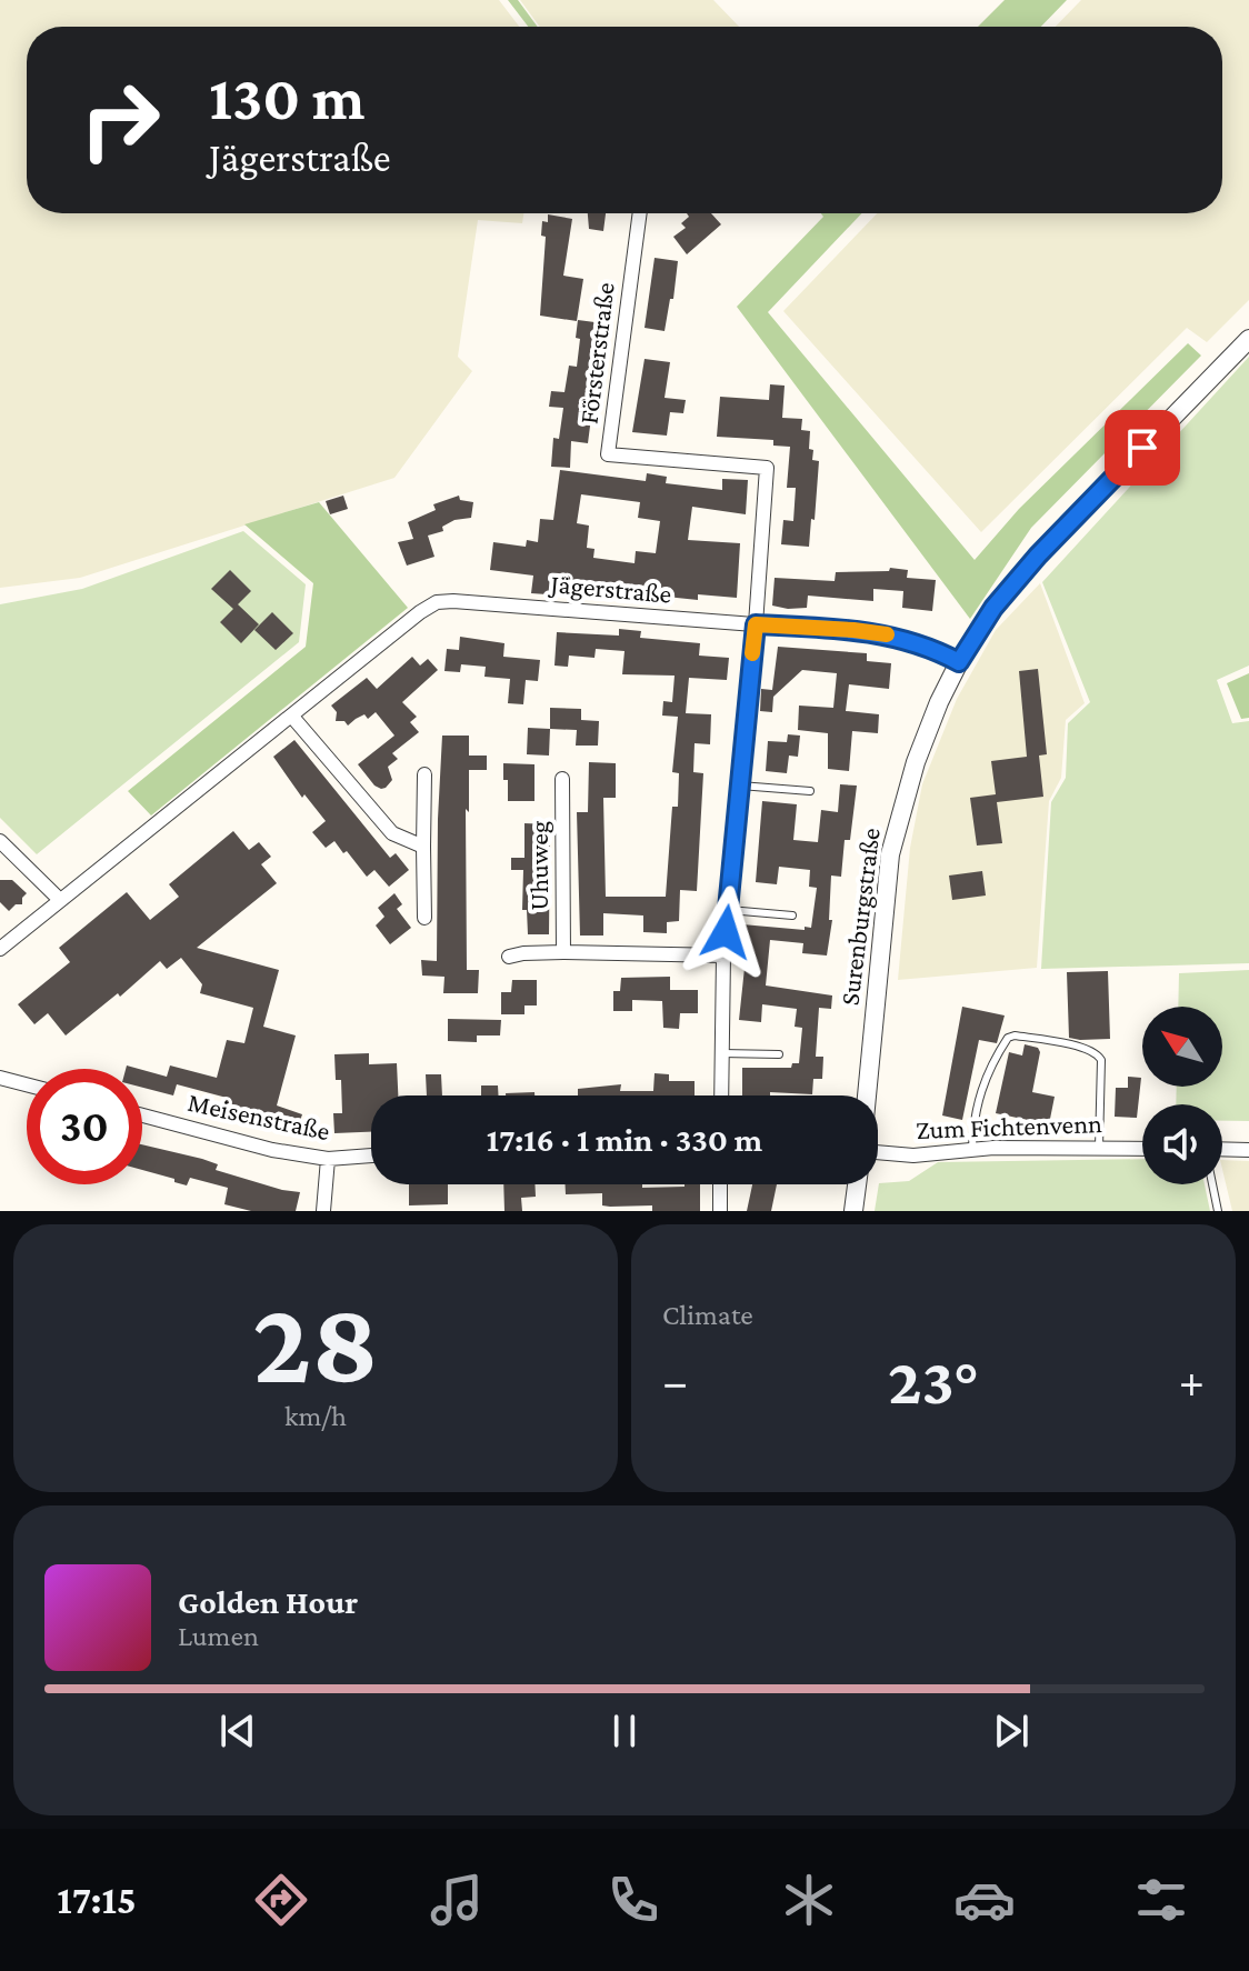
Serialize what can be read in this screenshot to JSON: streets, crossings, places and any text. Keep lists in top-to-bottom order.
{
  "streets": {
    "street": [
      "Försterstraße",
      "Jägerstraße",
      "Uhuweg",
      "Surenburgstraße",
      "Meisenstraße",
      "Zum Fichtenvenn"
    ]
  },
  "crossings": [
    ["Försterstraße", "Jägerstraße"],
    ["Jägerstraße", "Surenburgstraße"]
  ],
  "north": "top left",
  "page": {
    "turn": ["130 m", "Jägerstraße"],
    "limit": "30",
    "trip": "17:16 · 1 min · 330 m",
    "tile": [
      ["28", "km/h"],
      "Climate"
    ],
    "heat": ["−", "23°", "+"],
    "song": ["Golden Hour", "Lumen"],
    "tabs": "17:15"
  }
}
